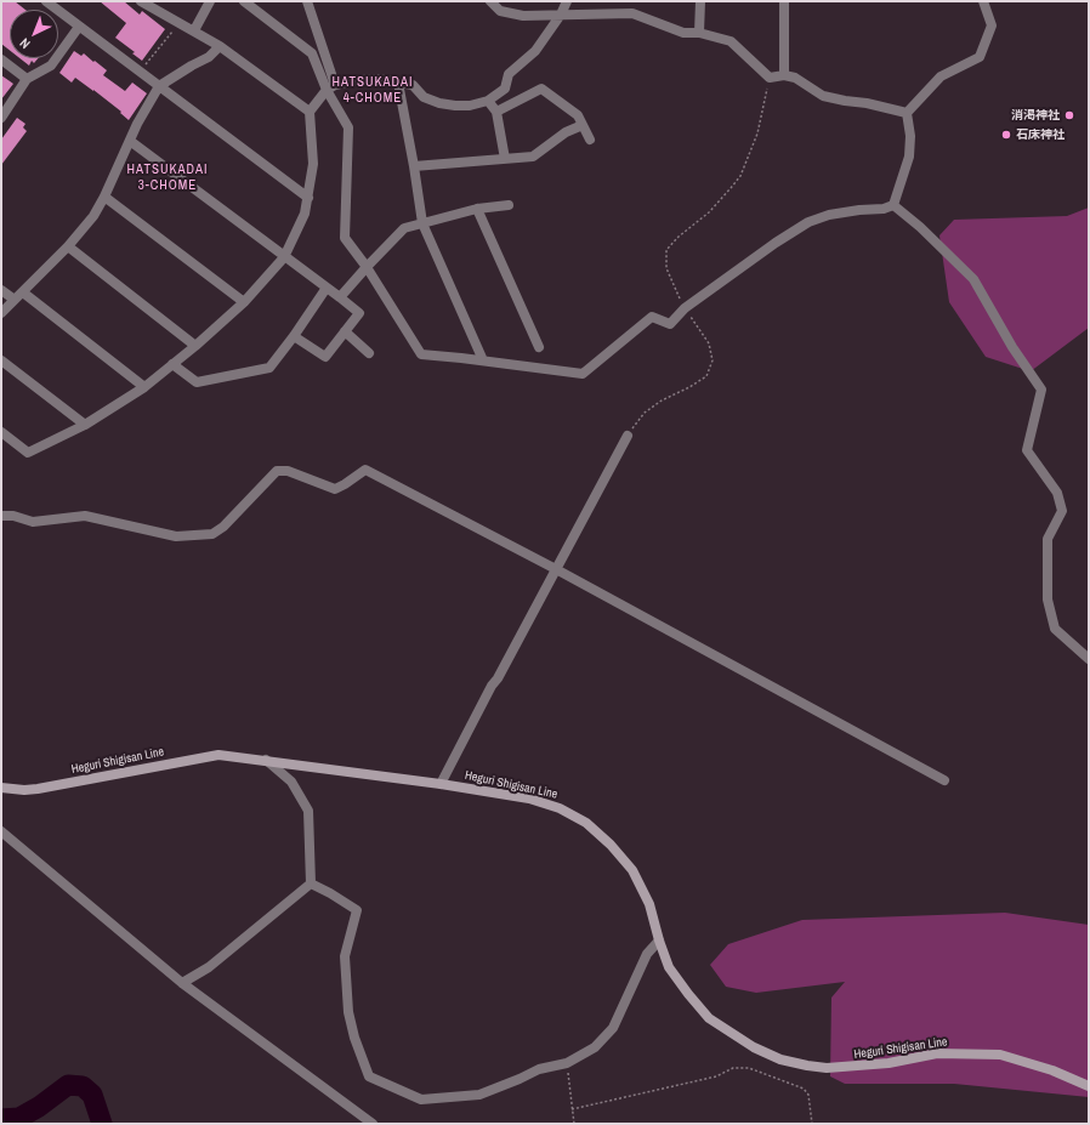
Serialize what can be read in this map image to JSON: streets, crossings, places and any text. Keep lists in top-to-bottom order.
{
  "streets": {
    "main road": ["Heguri Shigisan Line"]
  },
  "districts": ["HATSUKADAI 4-CHOME", "HATSUKADAI 3-CHOME"],
  "places": ["消渇神社", "石床神社"],
  "north": "bottom left"
}
